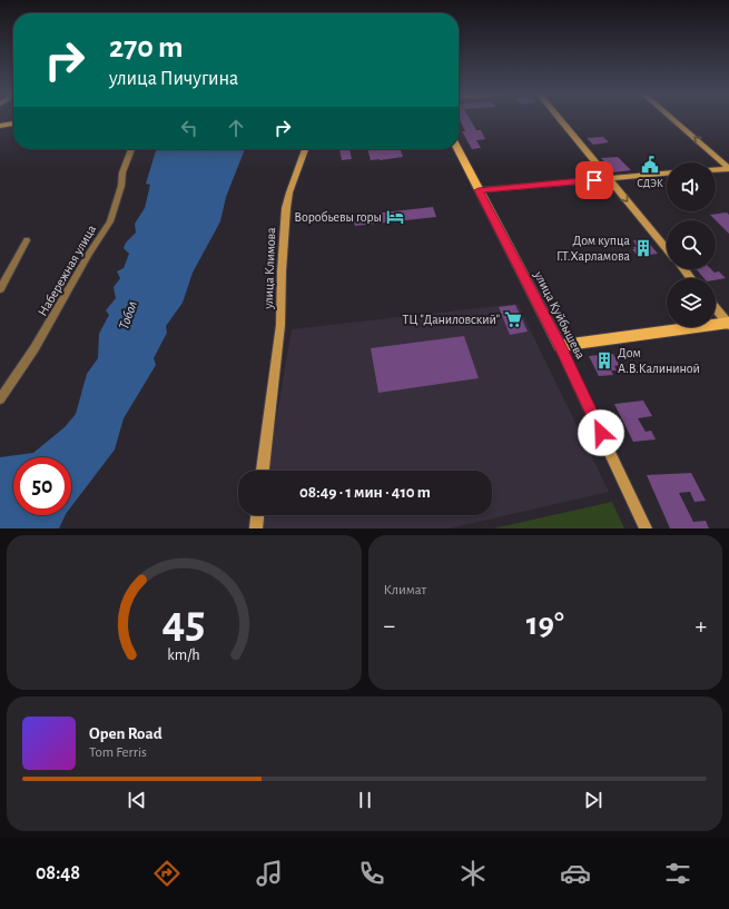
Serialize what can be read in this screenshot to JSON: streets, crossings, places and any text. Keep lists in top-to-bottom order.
{
  "streets": {
    "main road": ["улица Куйбышева"],
    "street": ["улица Климова", "Набережная улица"]
  },
  "water": ["Тобол"],
  "places": {
    "public building": ["СДЭК"],
    "hotel": ["Воробьевы горы"],
    "building": ["Дом купца Г.Т.Харламова", "Дом А.В.Калининой"],
    "supermarket": ["ТЦ \"Даниловский\""]
  },
  "page": {
    "turn": ["270 m", "улица Пичугина"],
    "limit": "50",
    "trip": "08:49 · 1 мин · 410 m",
    "tile": "Климат",
    "heat": ["−", "19°", "+"],
    "song": ["Open Road", "Tom Ferris"],
    "tabs": "08:48",
    "gauge": ["45", "km/h"]
  }
}
